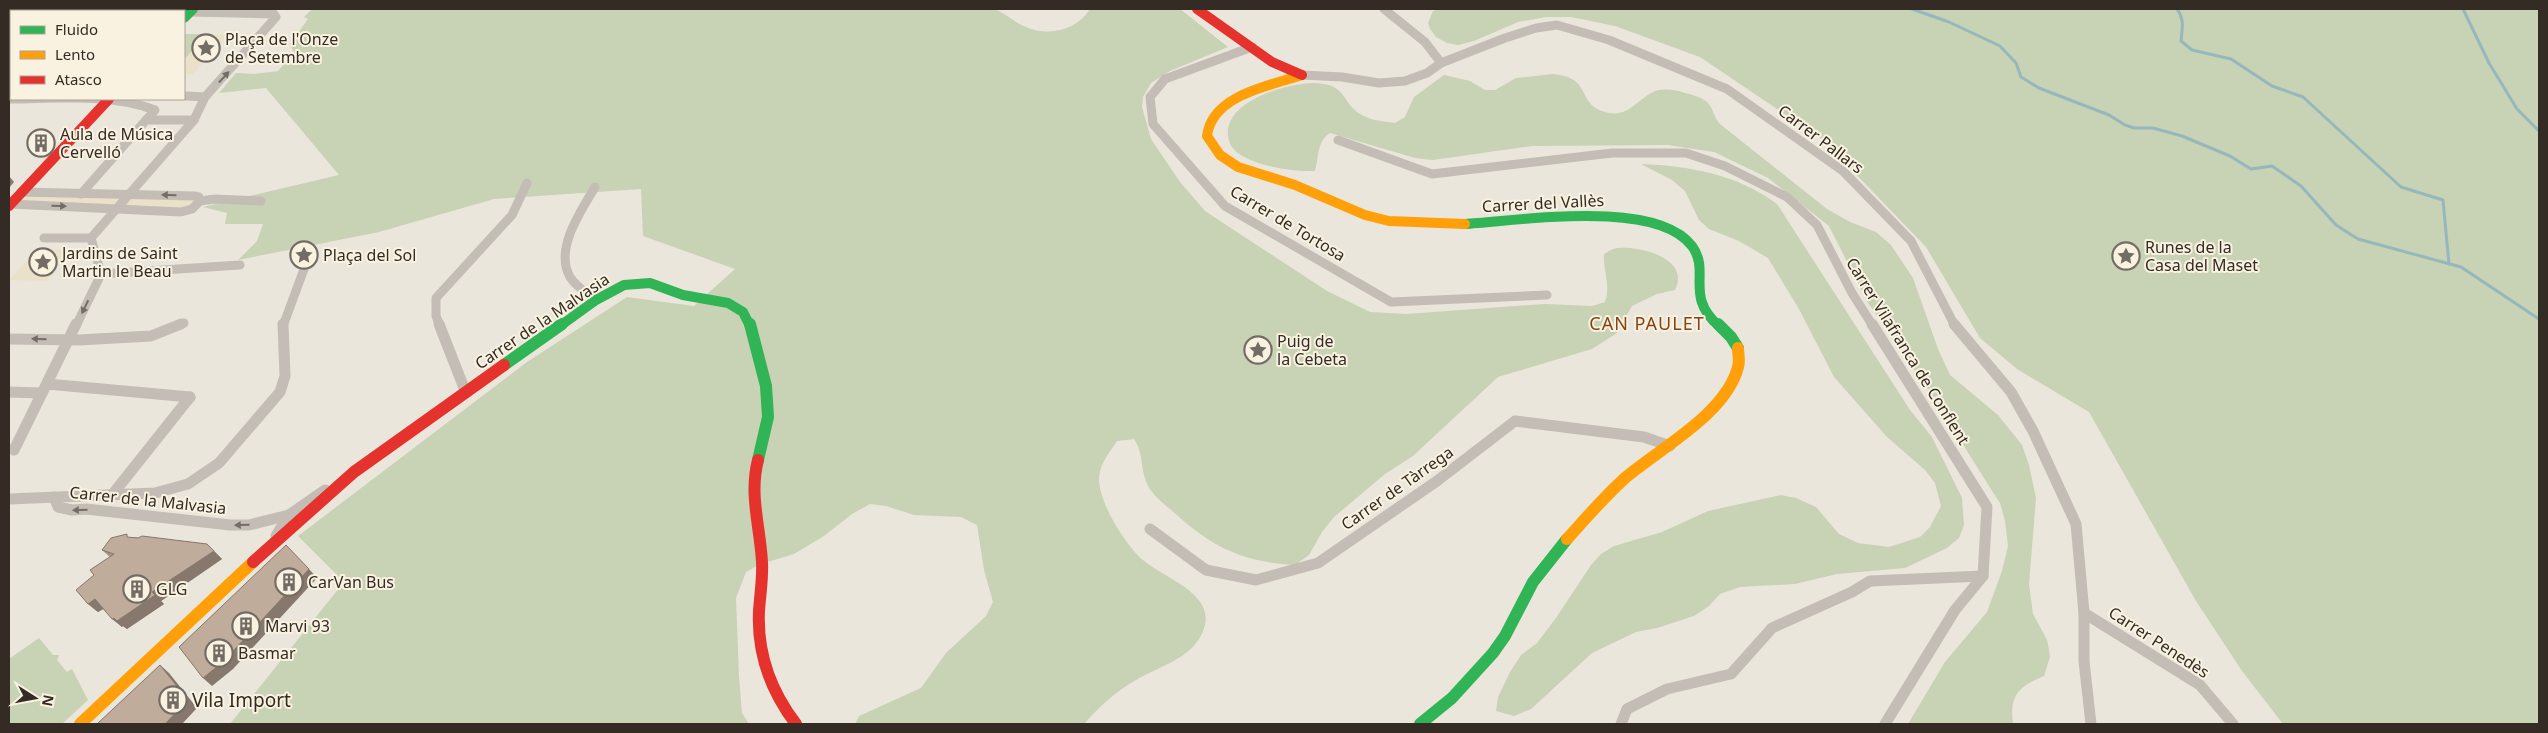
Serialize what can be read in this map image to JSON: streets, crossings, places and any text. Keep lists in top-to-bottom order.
{
  "streets": {
    "street": [
      "Carrer Pallars",
      "Carrer del Vallès",
      "Carrer de Tortosa",
      "Carrer de la Malvasia",
      "Carrer Vilafranca de Conflent",
      "Carrer de Tàrrega",
      "Carrer Penedès"
    ]
  },
  "crossings": [
    ["Carrer Pallars", "Carrer del Vallès"],
    ["Carrer Pallars", "Carrer Penedès"],
    ["Carrer del Vallès", "Carrer de Tàrrega"]
  ],
  "districts": ["CAN PAULET"],
  "places": {
    "place": [
      "Plaça de l'Onze de Setembre",
      "Plaça del Sol",
      "Runes de la Casa del Maset",
      "Jardins de Saint Martin le Beau",
      "Puig de la Cebeta"
    ],
    "building": [
      "Aula de Música Cervelló",
      "CarVan Bus",
      "GLG",
      "Marvi 93",
      "Basmar",
      "Vila Import"
    ]
  },
  "legend": ["Fluido", "Lento", "Atasco"],
  "north": "right"
}
